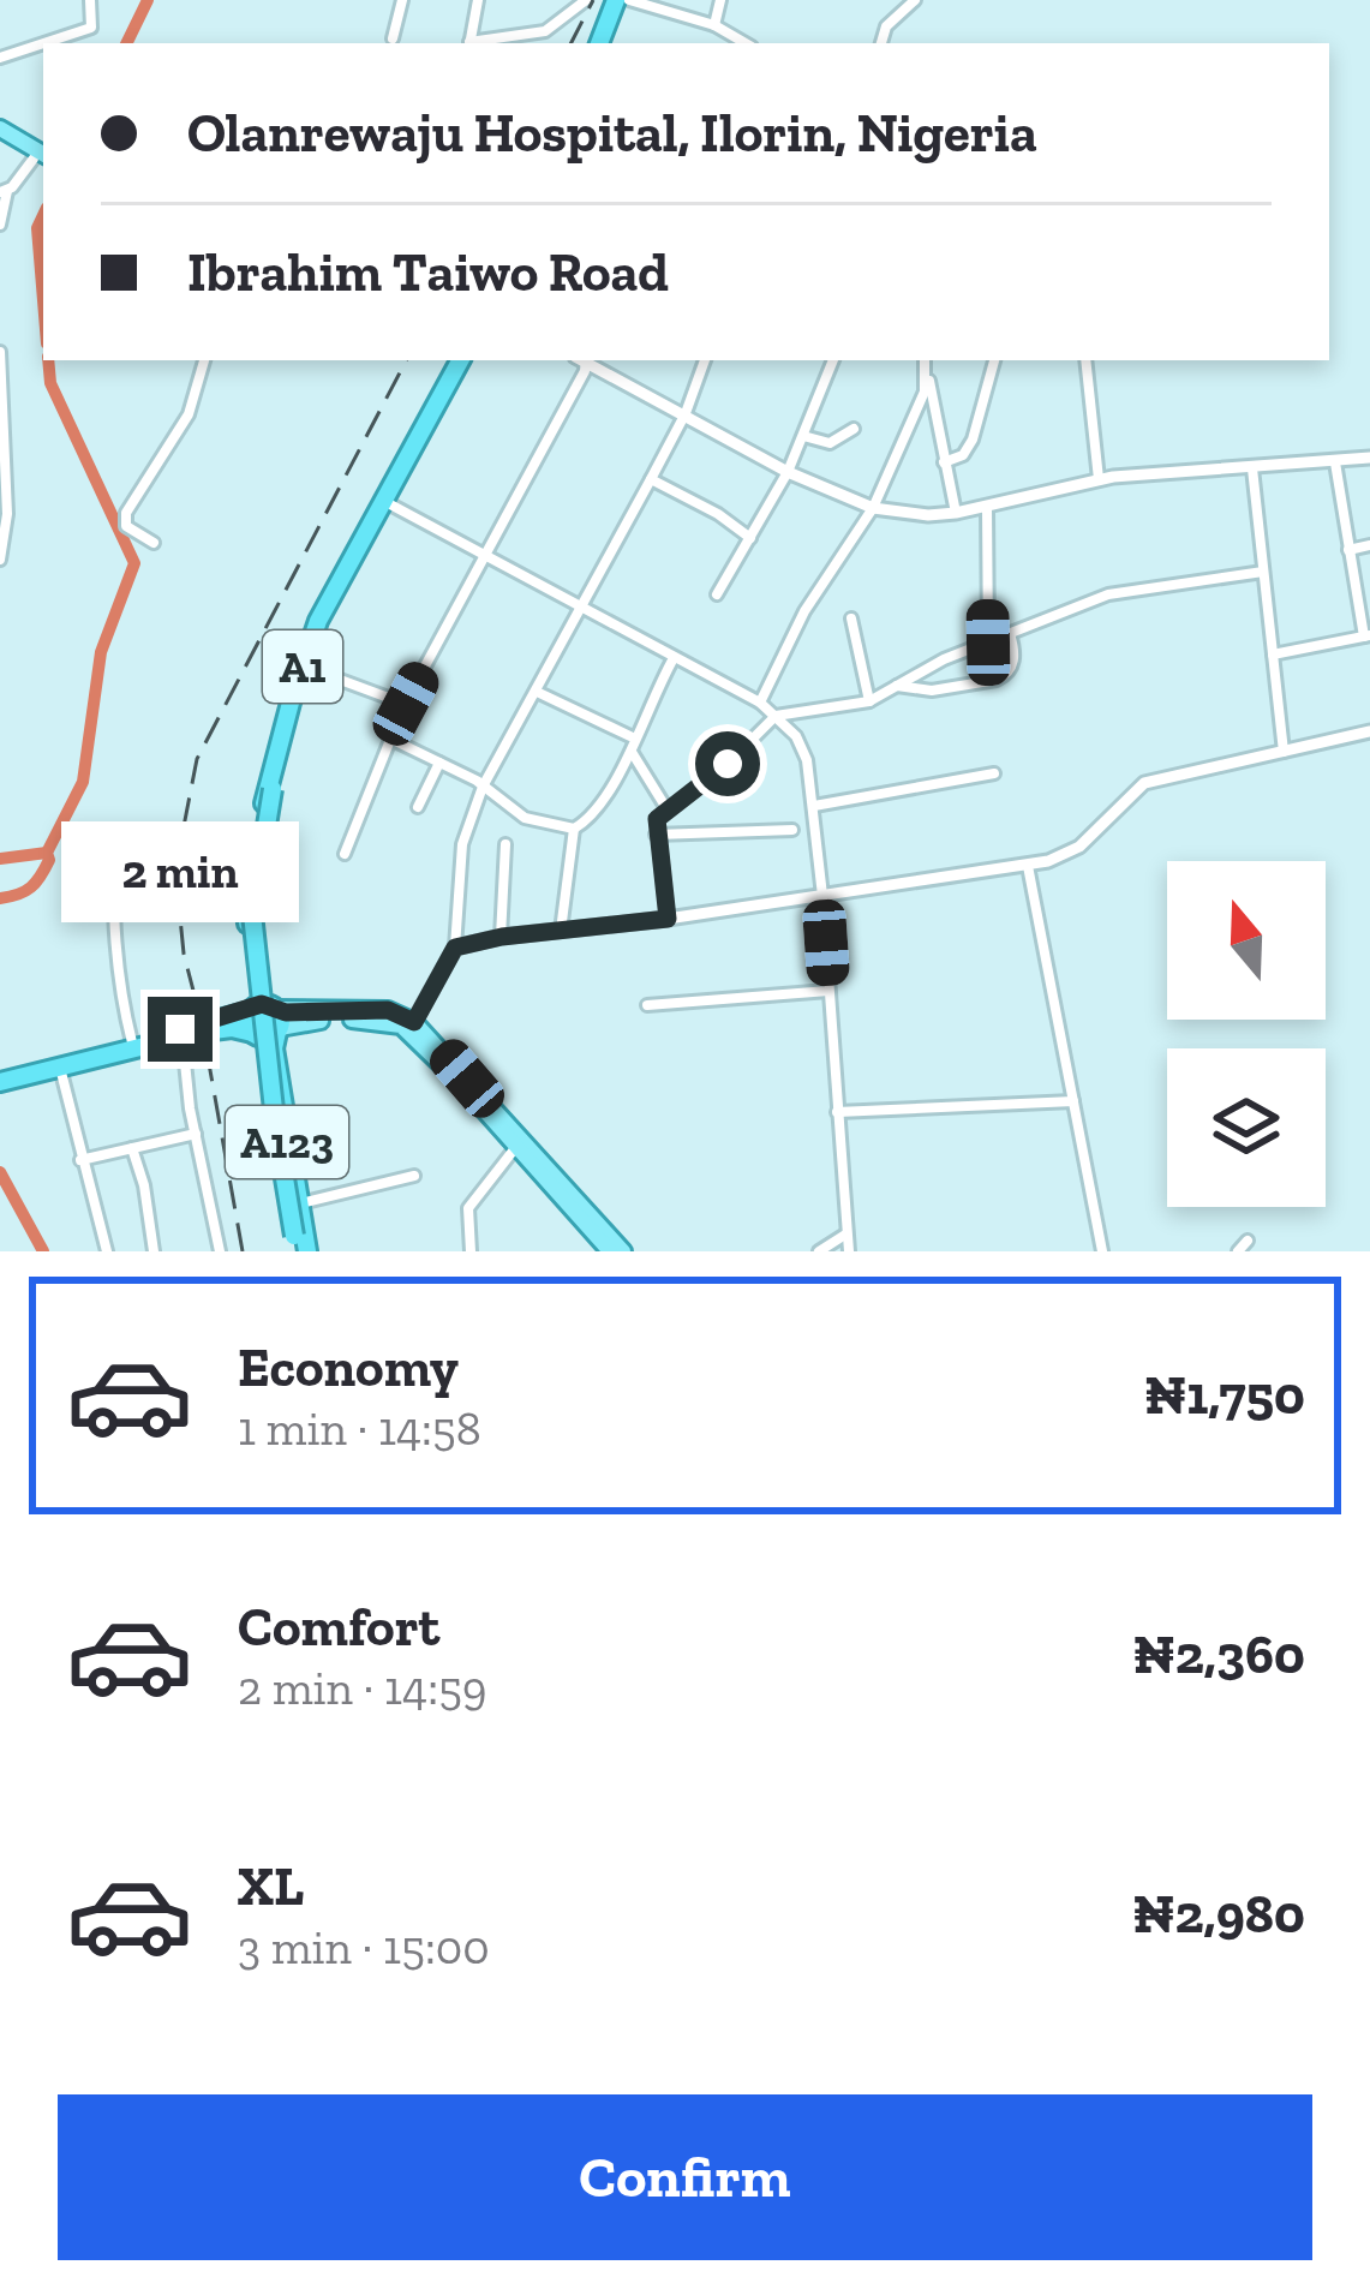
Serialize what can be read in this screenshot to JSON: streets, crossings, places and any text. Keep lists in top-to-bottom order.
{
  "streets": {
    "highway": ["A1", "A123"]
  },
  "crossings": [
    ["A1", "A123"]
  ],
  "north": "top",
  "page": {
    "banner": ["Olanrewaju Hospital, Ilorin, Nigeria", "Ibrahim Taiwo Road"],
    "bubble": "2 min",
    "list": [
      {
        "name": "Economy",
        "note": "1 min · 14:58",
        "value": "₦1,750"
      },
      {
        "name": "Comfort",
        "note": "2 min · 14:59",
        "value": "₦2,360"
      },
      {
        "name": "XL",
        "note": "3 min · 15:00",
        "value": "₦2,980"
      }
    ],
    "buttons": "Confirm"
  }
}
